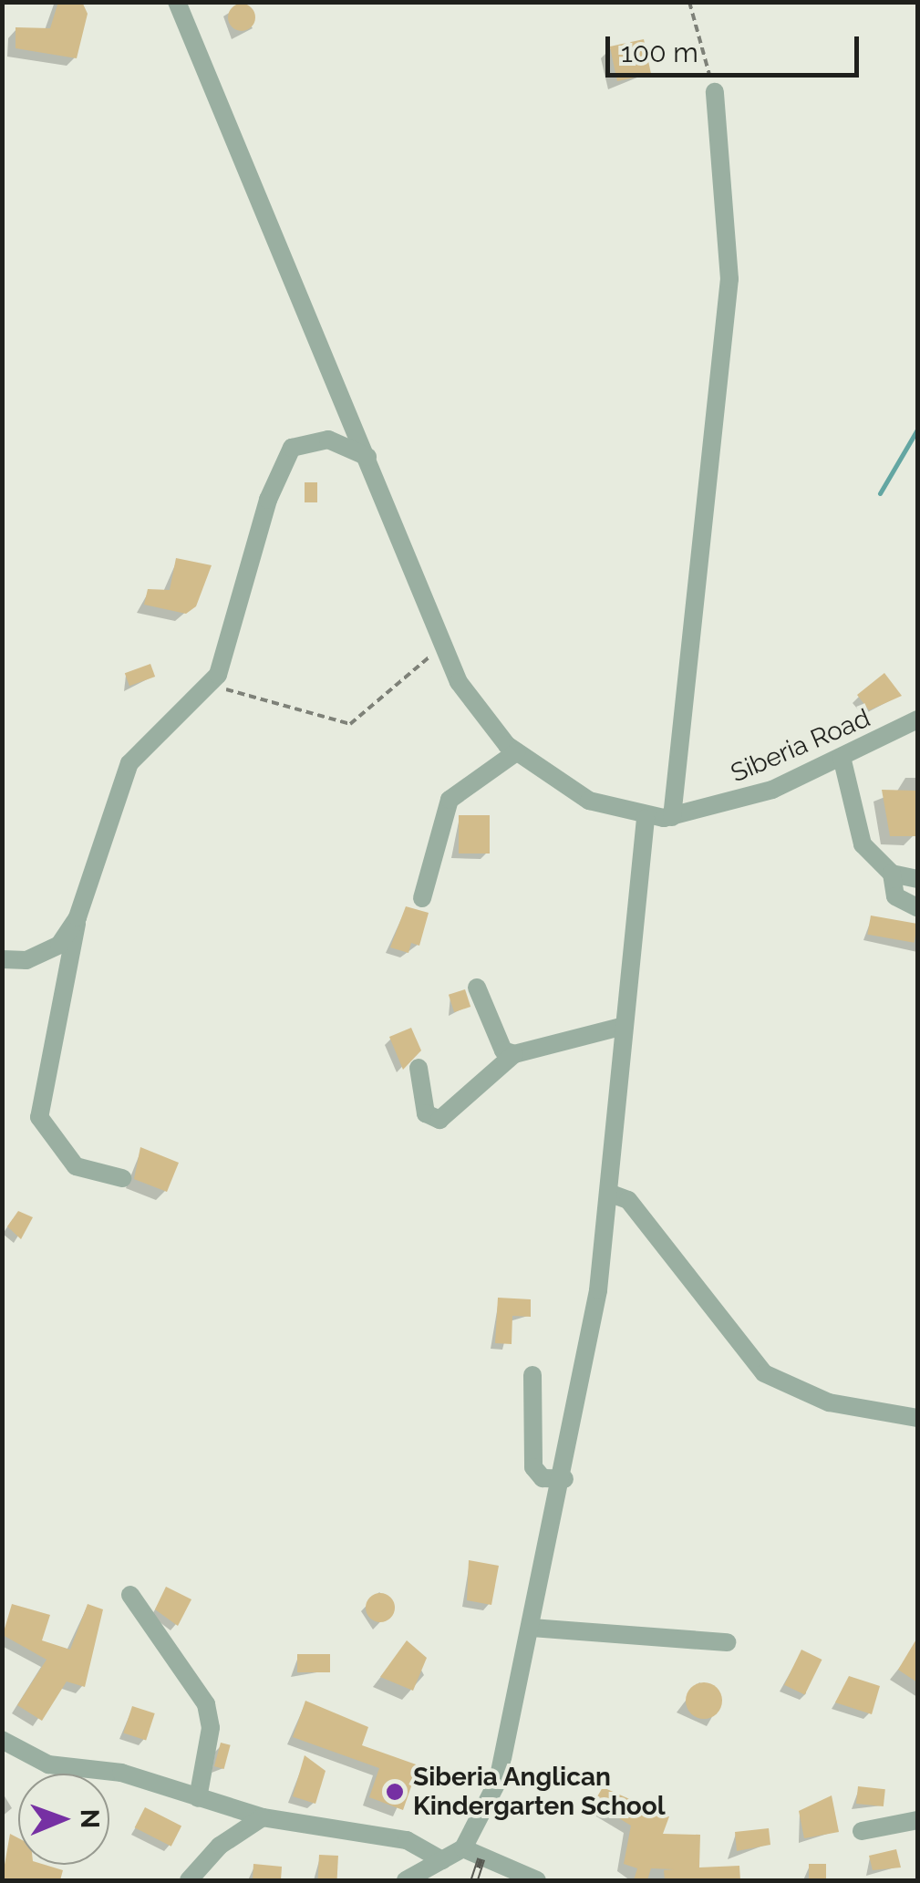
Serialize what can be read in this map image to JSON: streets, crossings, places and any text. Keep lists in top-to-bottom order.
{
  "streets": {
    "street": ["Siberia Road"]
  },
  "places": ["Siberia Anglican Kindergarten School"],
  "scale_bar": "100 m",
  "north": "right"
}
